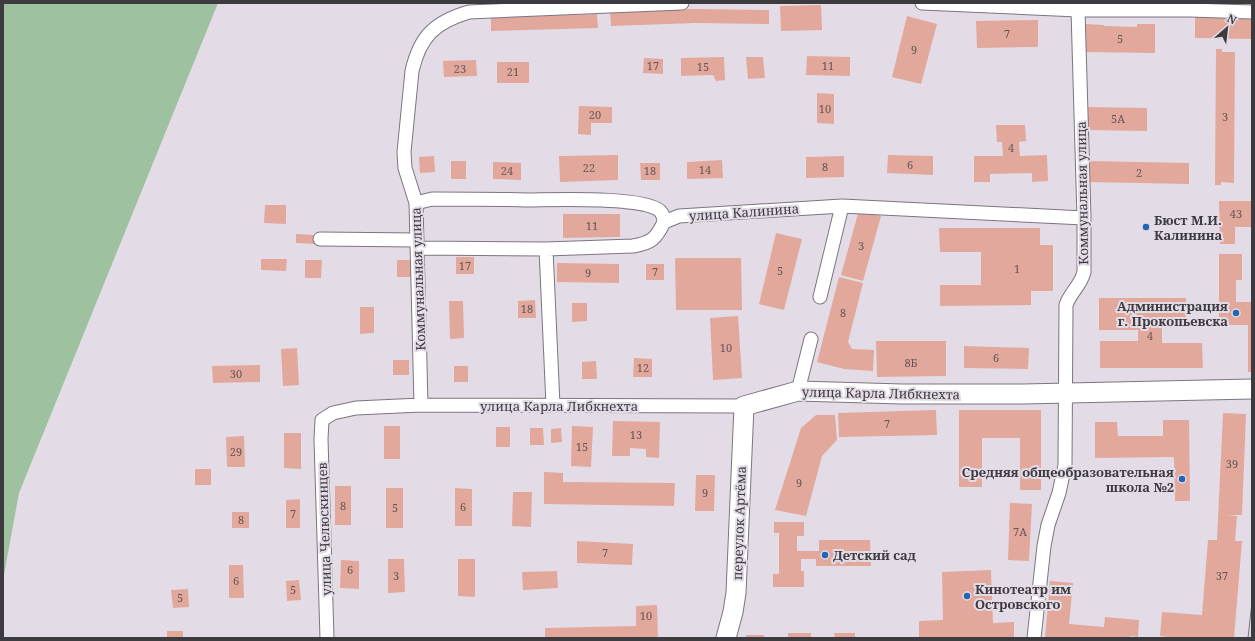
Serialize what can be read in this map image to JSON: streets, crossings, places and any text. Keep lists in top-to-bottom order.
{
  "streets": {
    "street": [
      "Коммунальная улица",
      "улица Калинина",
      "улица Карла Либкнехта",
      "переулок Артёма",
      "улица Челюскинцев"
    ]
  },
  "crossings": [
    ["Коммунальная улица", "улица Калинина"],
    ["Коммунальная улица", "улица Карла Либкнехта"],
    ["улица Карла Либкнехта", "переулок Артёма"],
    ["улица Карла Либкнехта", "улица Челюскинцев"]
  ],
  "places": [
    "Бюст М.И. Калинина",
    "Администрация г. Прокопьевска",
    "Средняя общеобразовательная школа №2",
    "Детский сад",
    "Кинотеатр им Островского"
  ],
  "house_numbers": [
    "7",
    "5",
    "9",
    "17",
    "11",
    "15",
    "23",
    "21",
    "10",
    "20",
    "3",
    "5А",
    "4",
    "6",
    "8",
    "22",
    "14",
    "24",
    "18",
    "2",
    "43",
    "11",
    "3",
    "17",
    "1",
    "5",
    "7",
    "9",
    "18",
    "8",
    "4",
    "10",
    "6",
    "8Б",
    "12",
    "30",
    "7",
    "13",
    "15",
    "29",
    "39",
    "9",
    "9",
    "8",
    "6",
    "5",
    "7",
    "8",
    "7А",
    "7",
    "6",
    "3",
    "37",
    "6",
    "5",
    "5",
    "10"
  ],
  "north": "top right"
}
